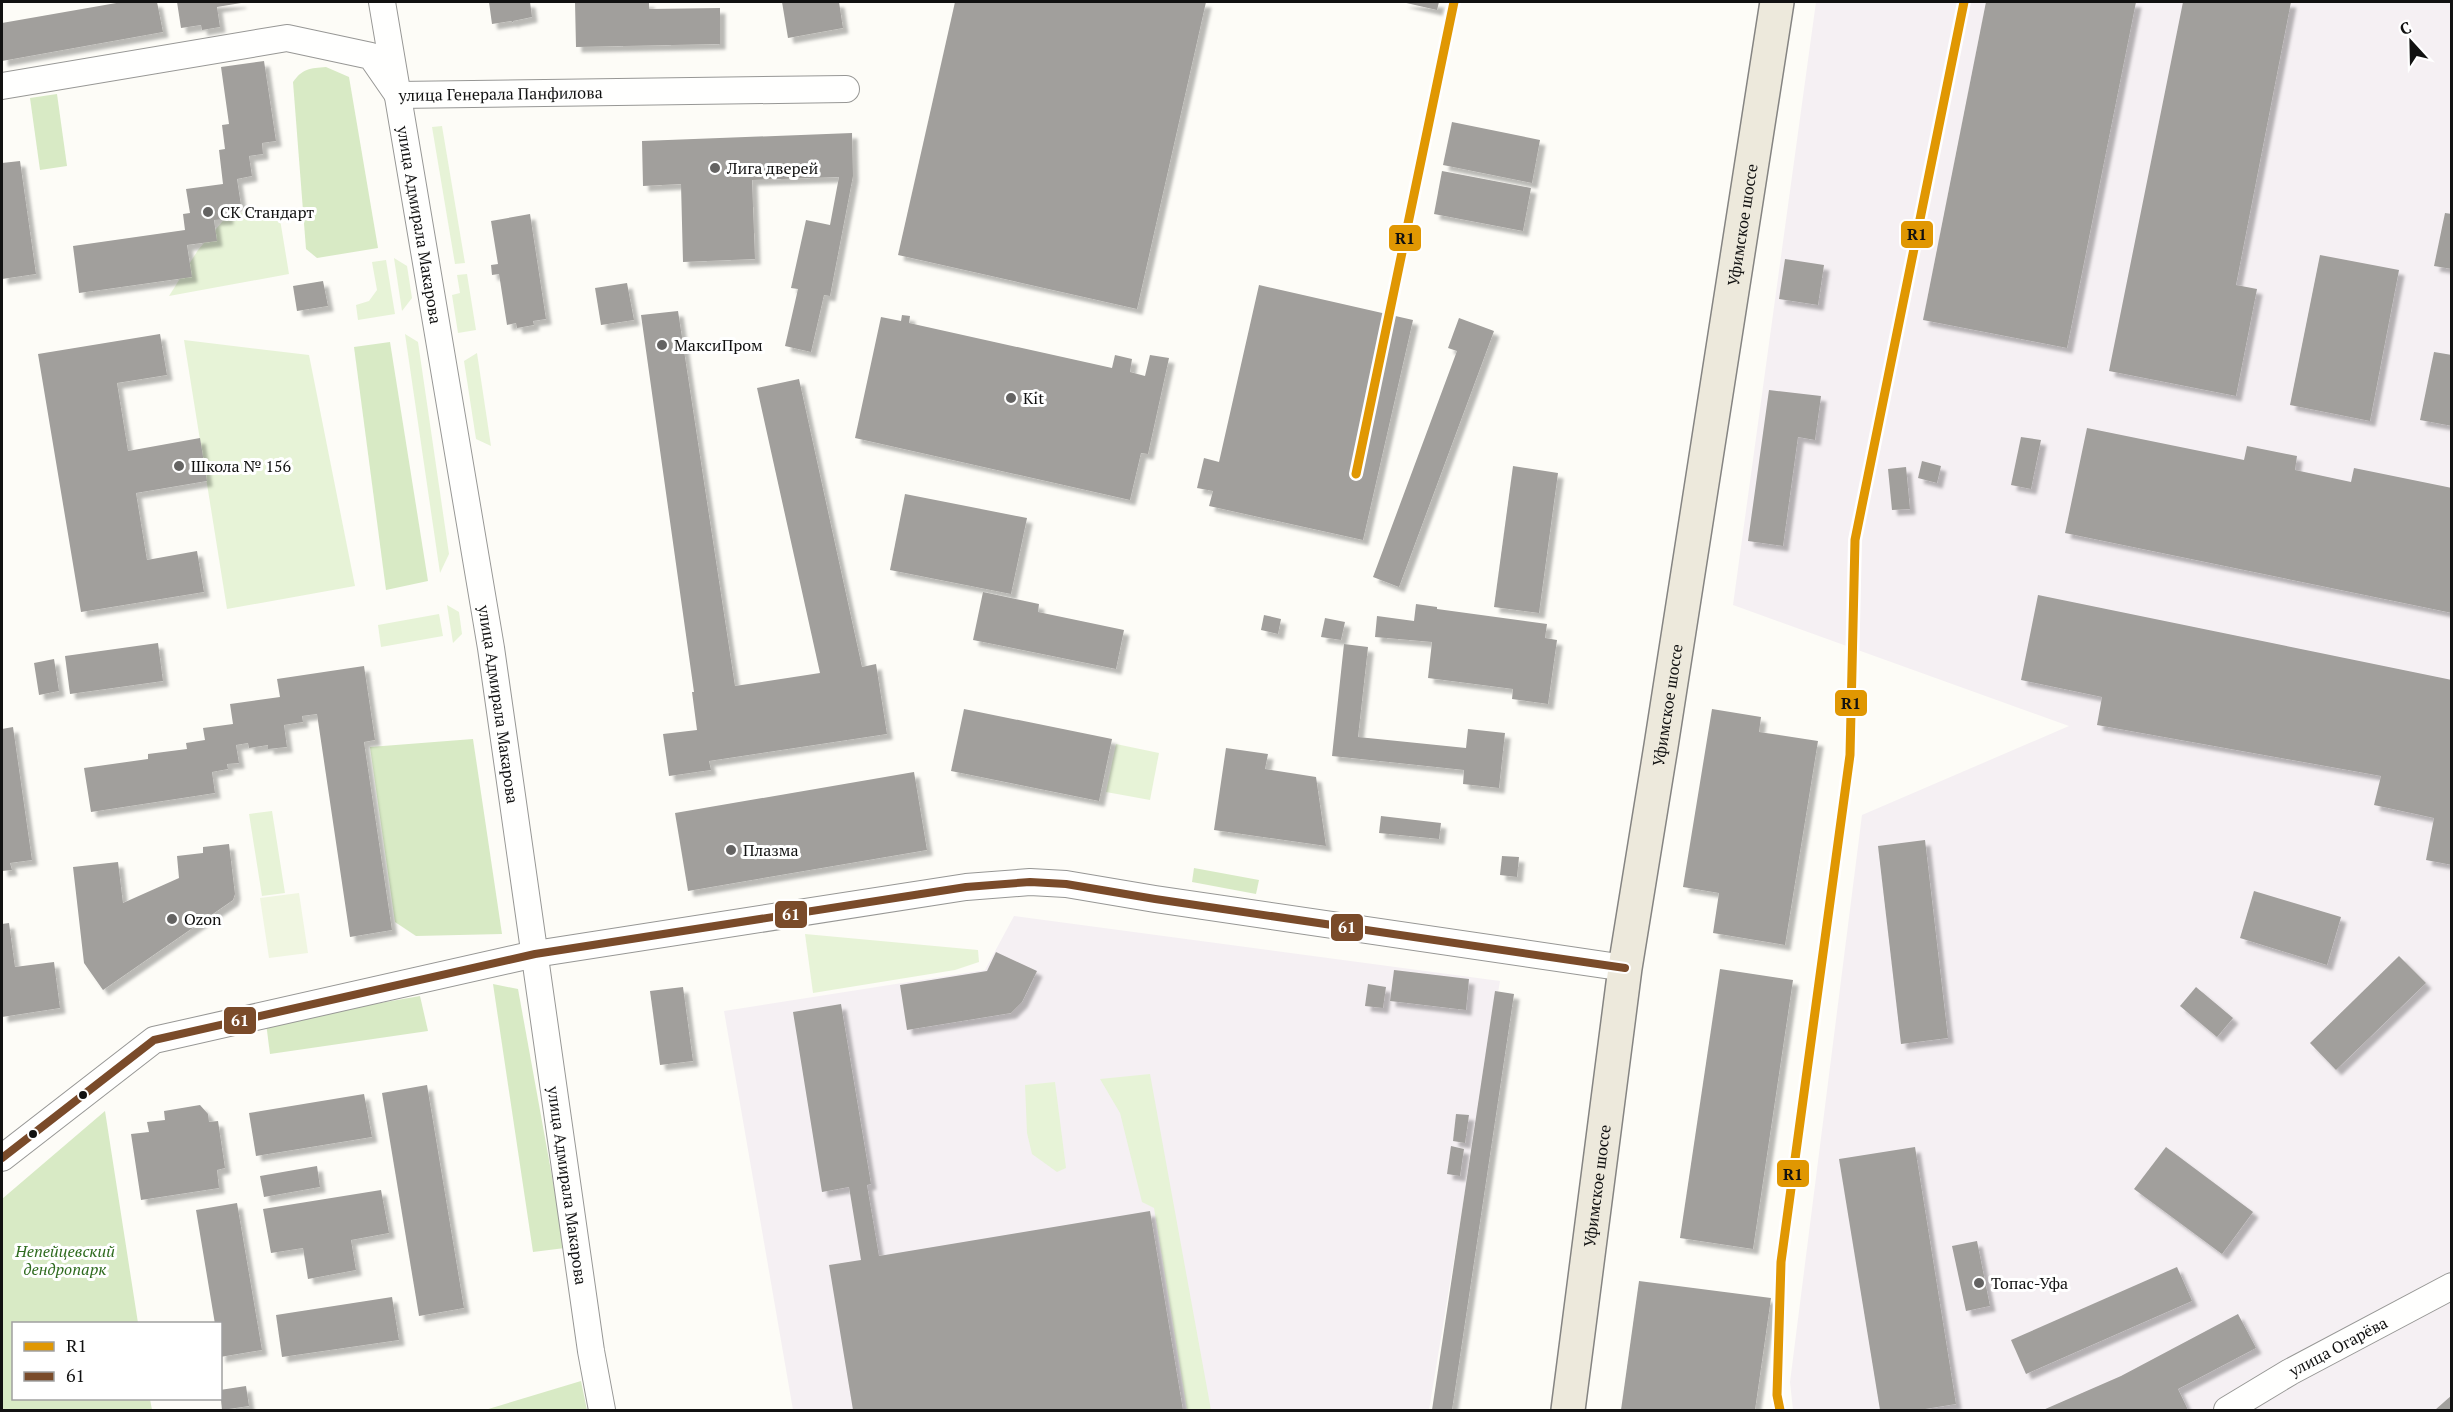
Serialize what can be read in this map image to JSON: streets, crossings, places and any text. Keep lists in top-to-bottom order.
{
  "streets": {
    "main road": ["Уфимское шоссе"],
    "street": ["улица Генерала Панфилова", "улица Адмирала Макарова", "улица Огарёва"]
  },
  "crossings": [
    ["улица Генерала Панфилова", "улица Адмирала Макарова"]
  ],
  "parks": ["Непейцевский дендропарк"],
  "places": [
    "Лига дверей",
    "СК Стандарт",
    "МаксиПром",
    "Kit",
    "Школа № 156",
    "Плазма",
    "Ozon",
    "Топас-Уфа"
  ],
  "lines": ["transit line R1", "transit line 61"],
  "legend": ["R1", "61"],
  "north": "top"
}
